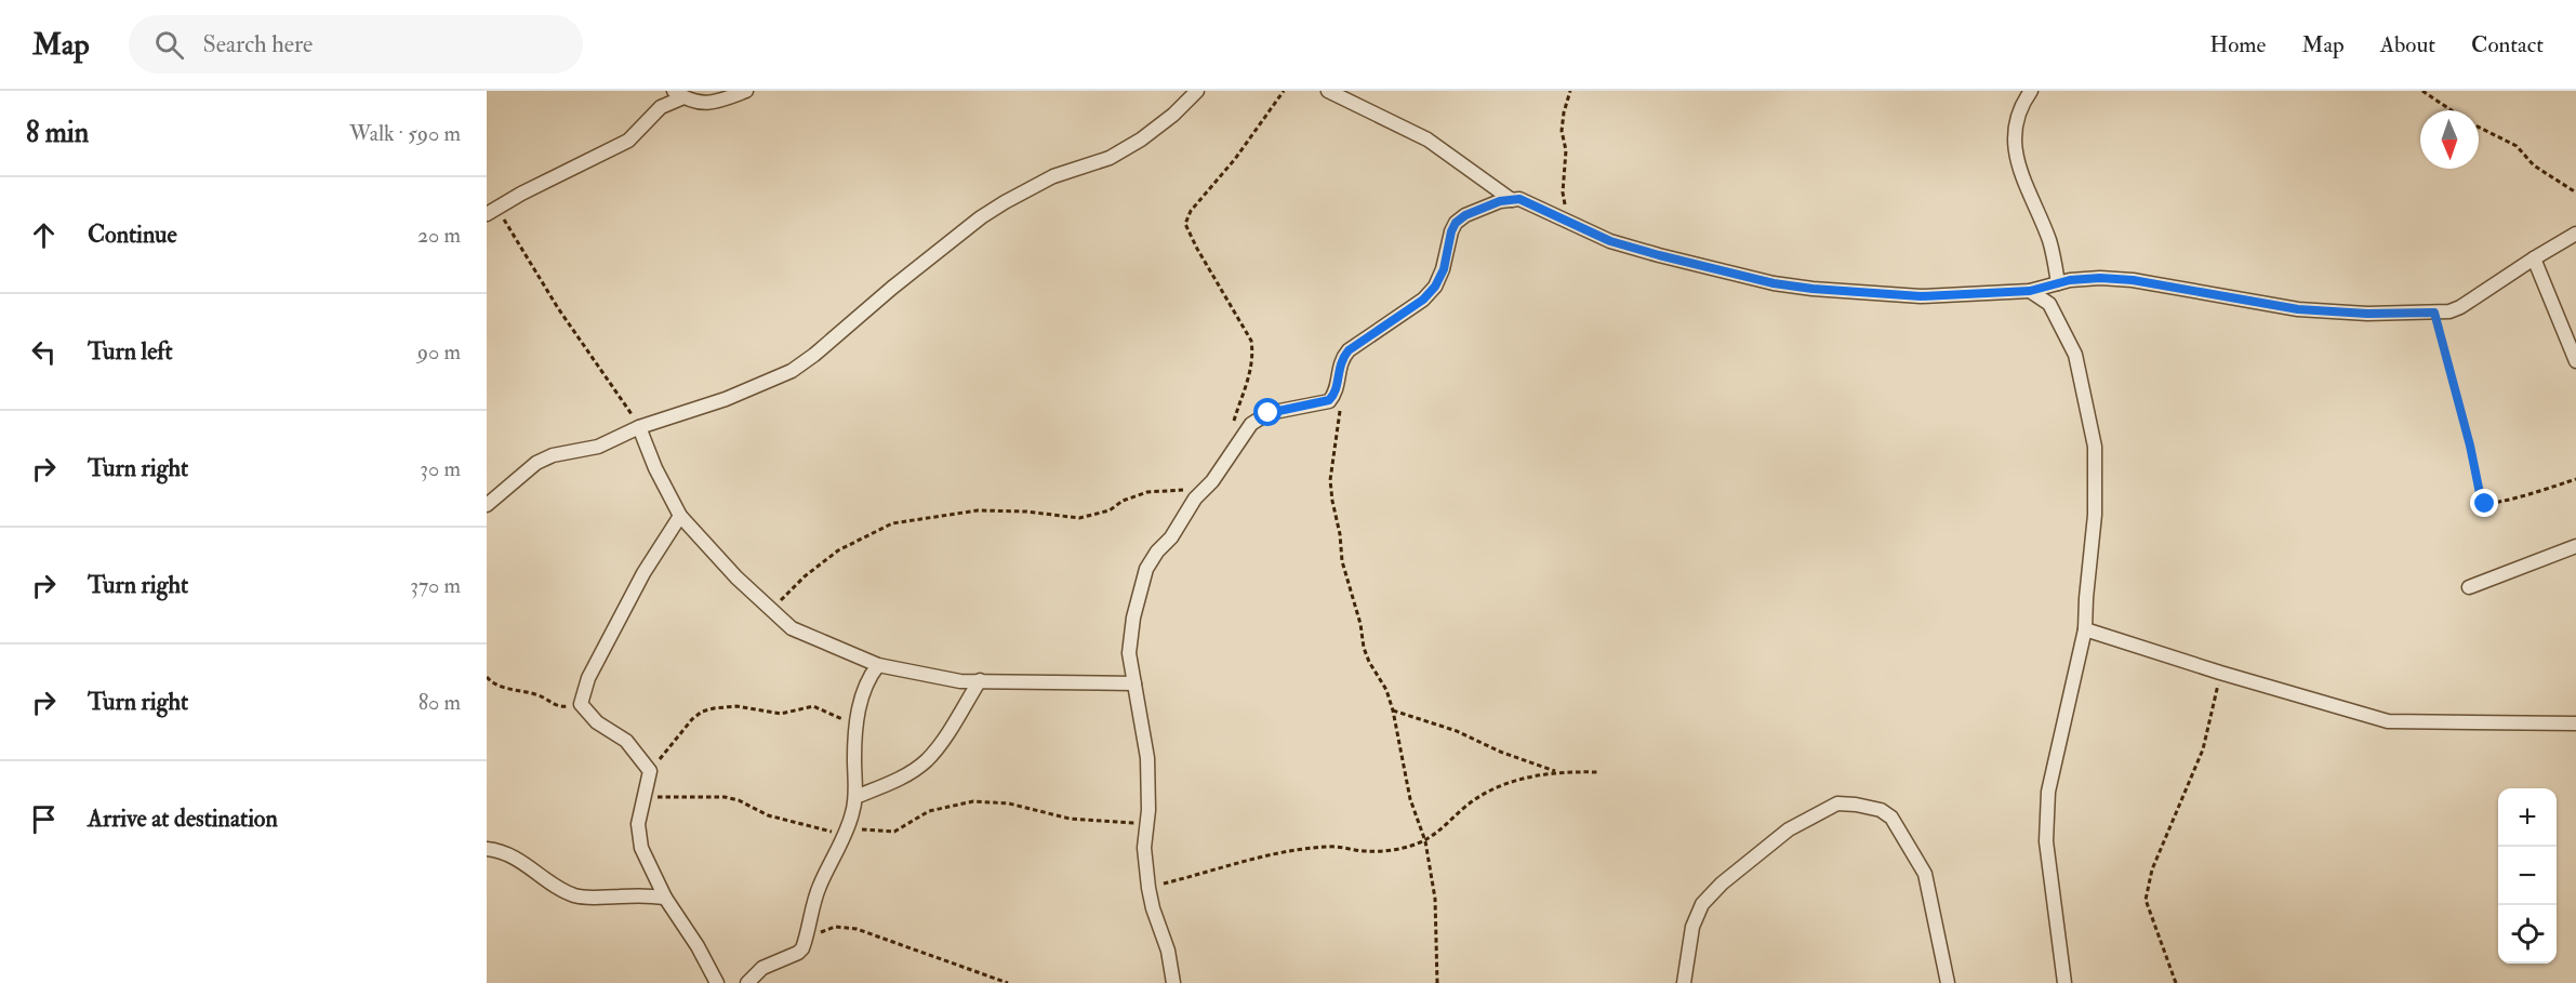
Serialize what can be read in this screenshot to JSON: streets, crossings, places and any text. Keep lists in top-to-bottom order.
{
  "north": "bottom",
  "page": {
    "header": "Map",
    "search": "Search here",
    "nav": [
      "Home",
      "Map",
      "About",
      "Contact"
    ],
    "heading": ["8 min", "Walk · 590 m"],
    "list": [
      ["Continue", "20 m"],
      ["Turn left", "90 m"],
      ["Turn right", "30 m"],
      ["Turn right", "370 m"],
      ["Turn right", "80 m"],
      "Arrive at destination"
    ],
    "map_buttons": ["+", "−"]
  }
}
